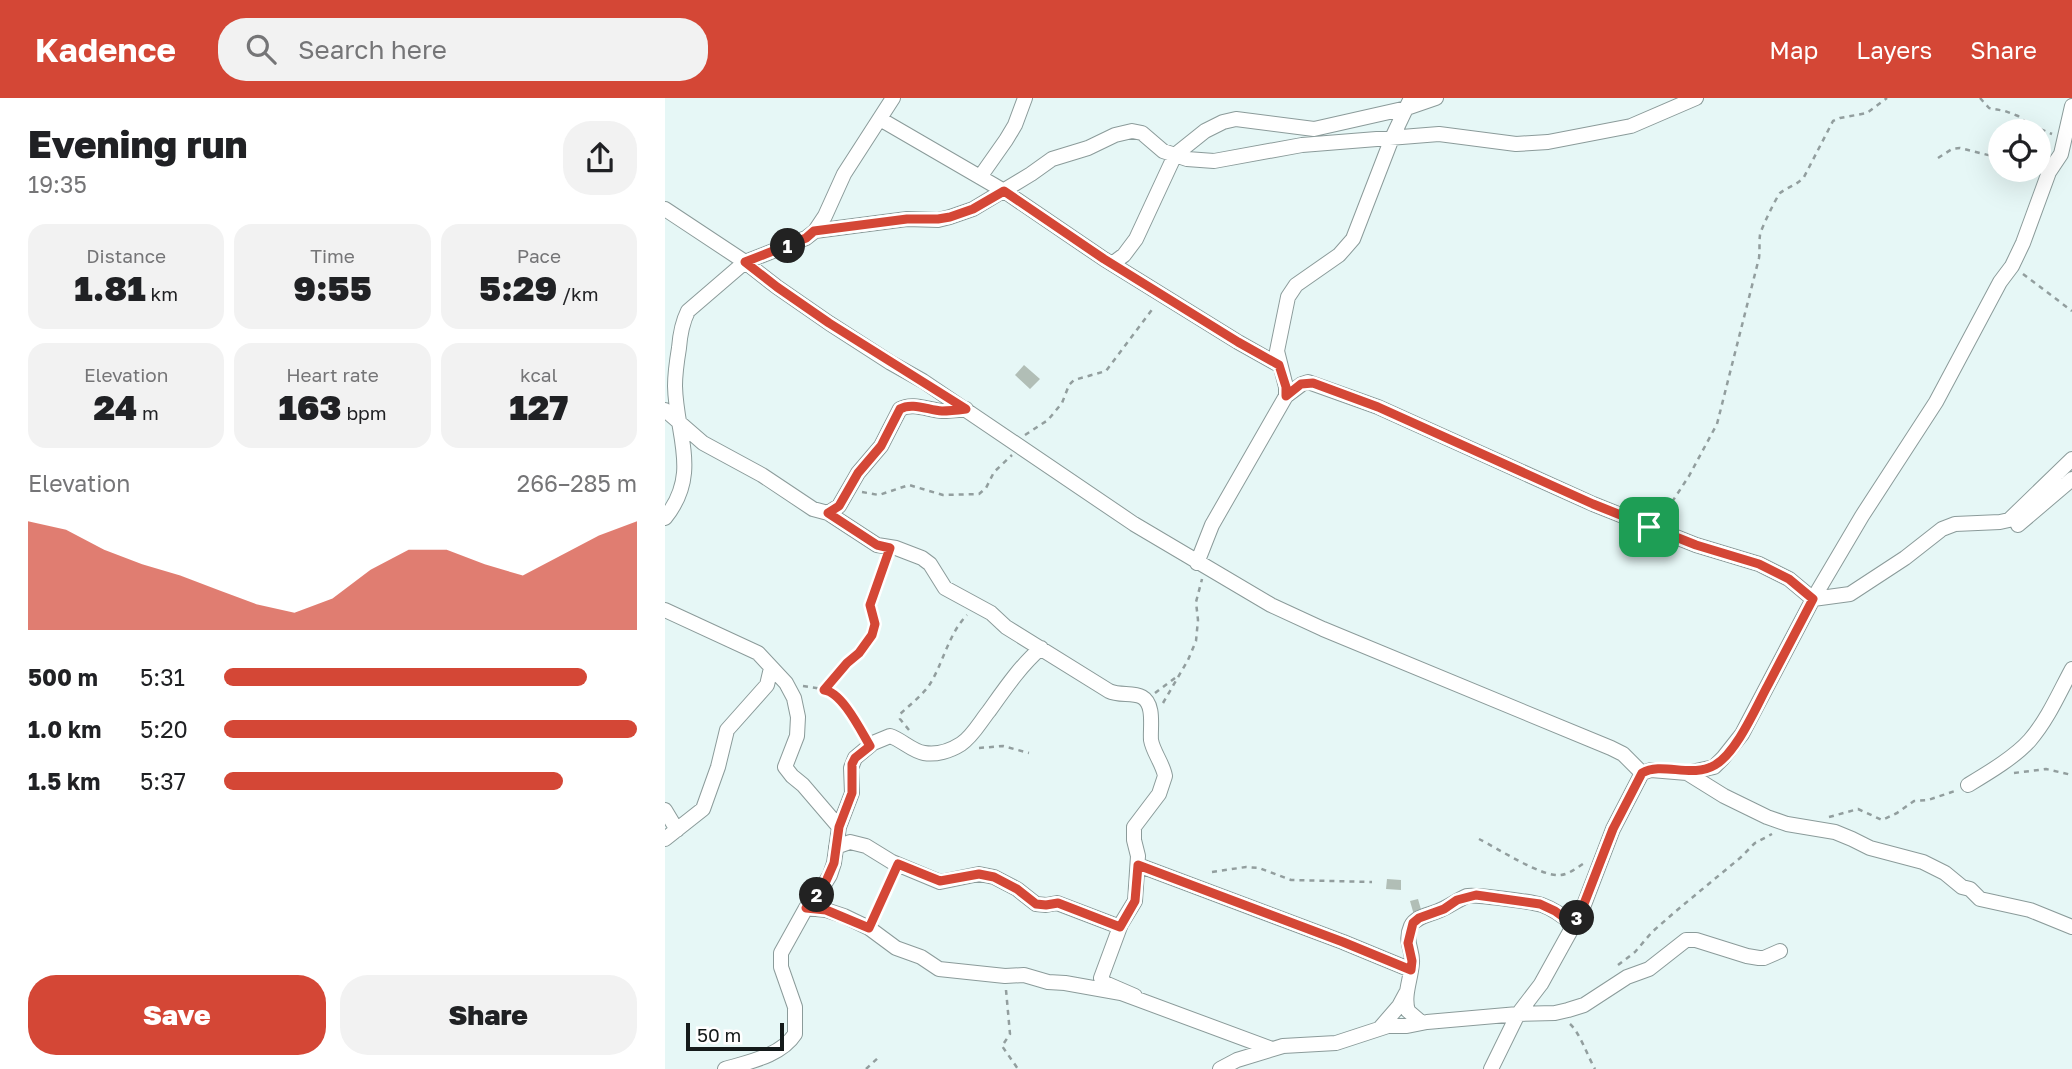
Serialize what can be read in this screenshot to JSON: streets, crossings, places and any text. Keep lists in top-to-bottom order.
{
  "scale_bar": "50 m",
  "page": {
    "header": "Kadence",
    "search": "Search here",
    "nav": ["Map", "Layers", "Share"],
    "heading": ["Evening run", "19:35"],
    "stats": [
      ["Distance", "1.81 km"],
      ["Time", "9:55"],
      ["Pace", "5:29 /km"],
      ["Elevation", "24 m"],
      ["Heart rate", "163 bpm"],
      ["kcal", "127"]
    ],
    "pins": ["1", "2", "3"],
    "chart": ["Elevation", "266–285 m"],
    "list": [
      {
        "name": "500 m",
        "note": "5:31"
      },
      {
        "name": "1.0 km",
        "note": "5:20"
      },
      {
        "name": "1.5 km",
        "note": "5:37"
      }
    ],
    "buttons": ["Save", "Share"],
    "scale": "50 m"
  }
}
